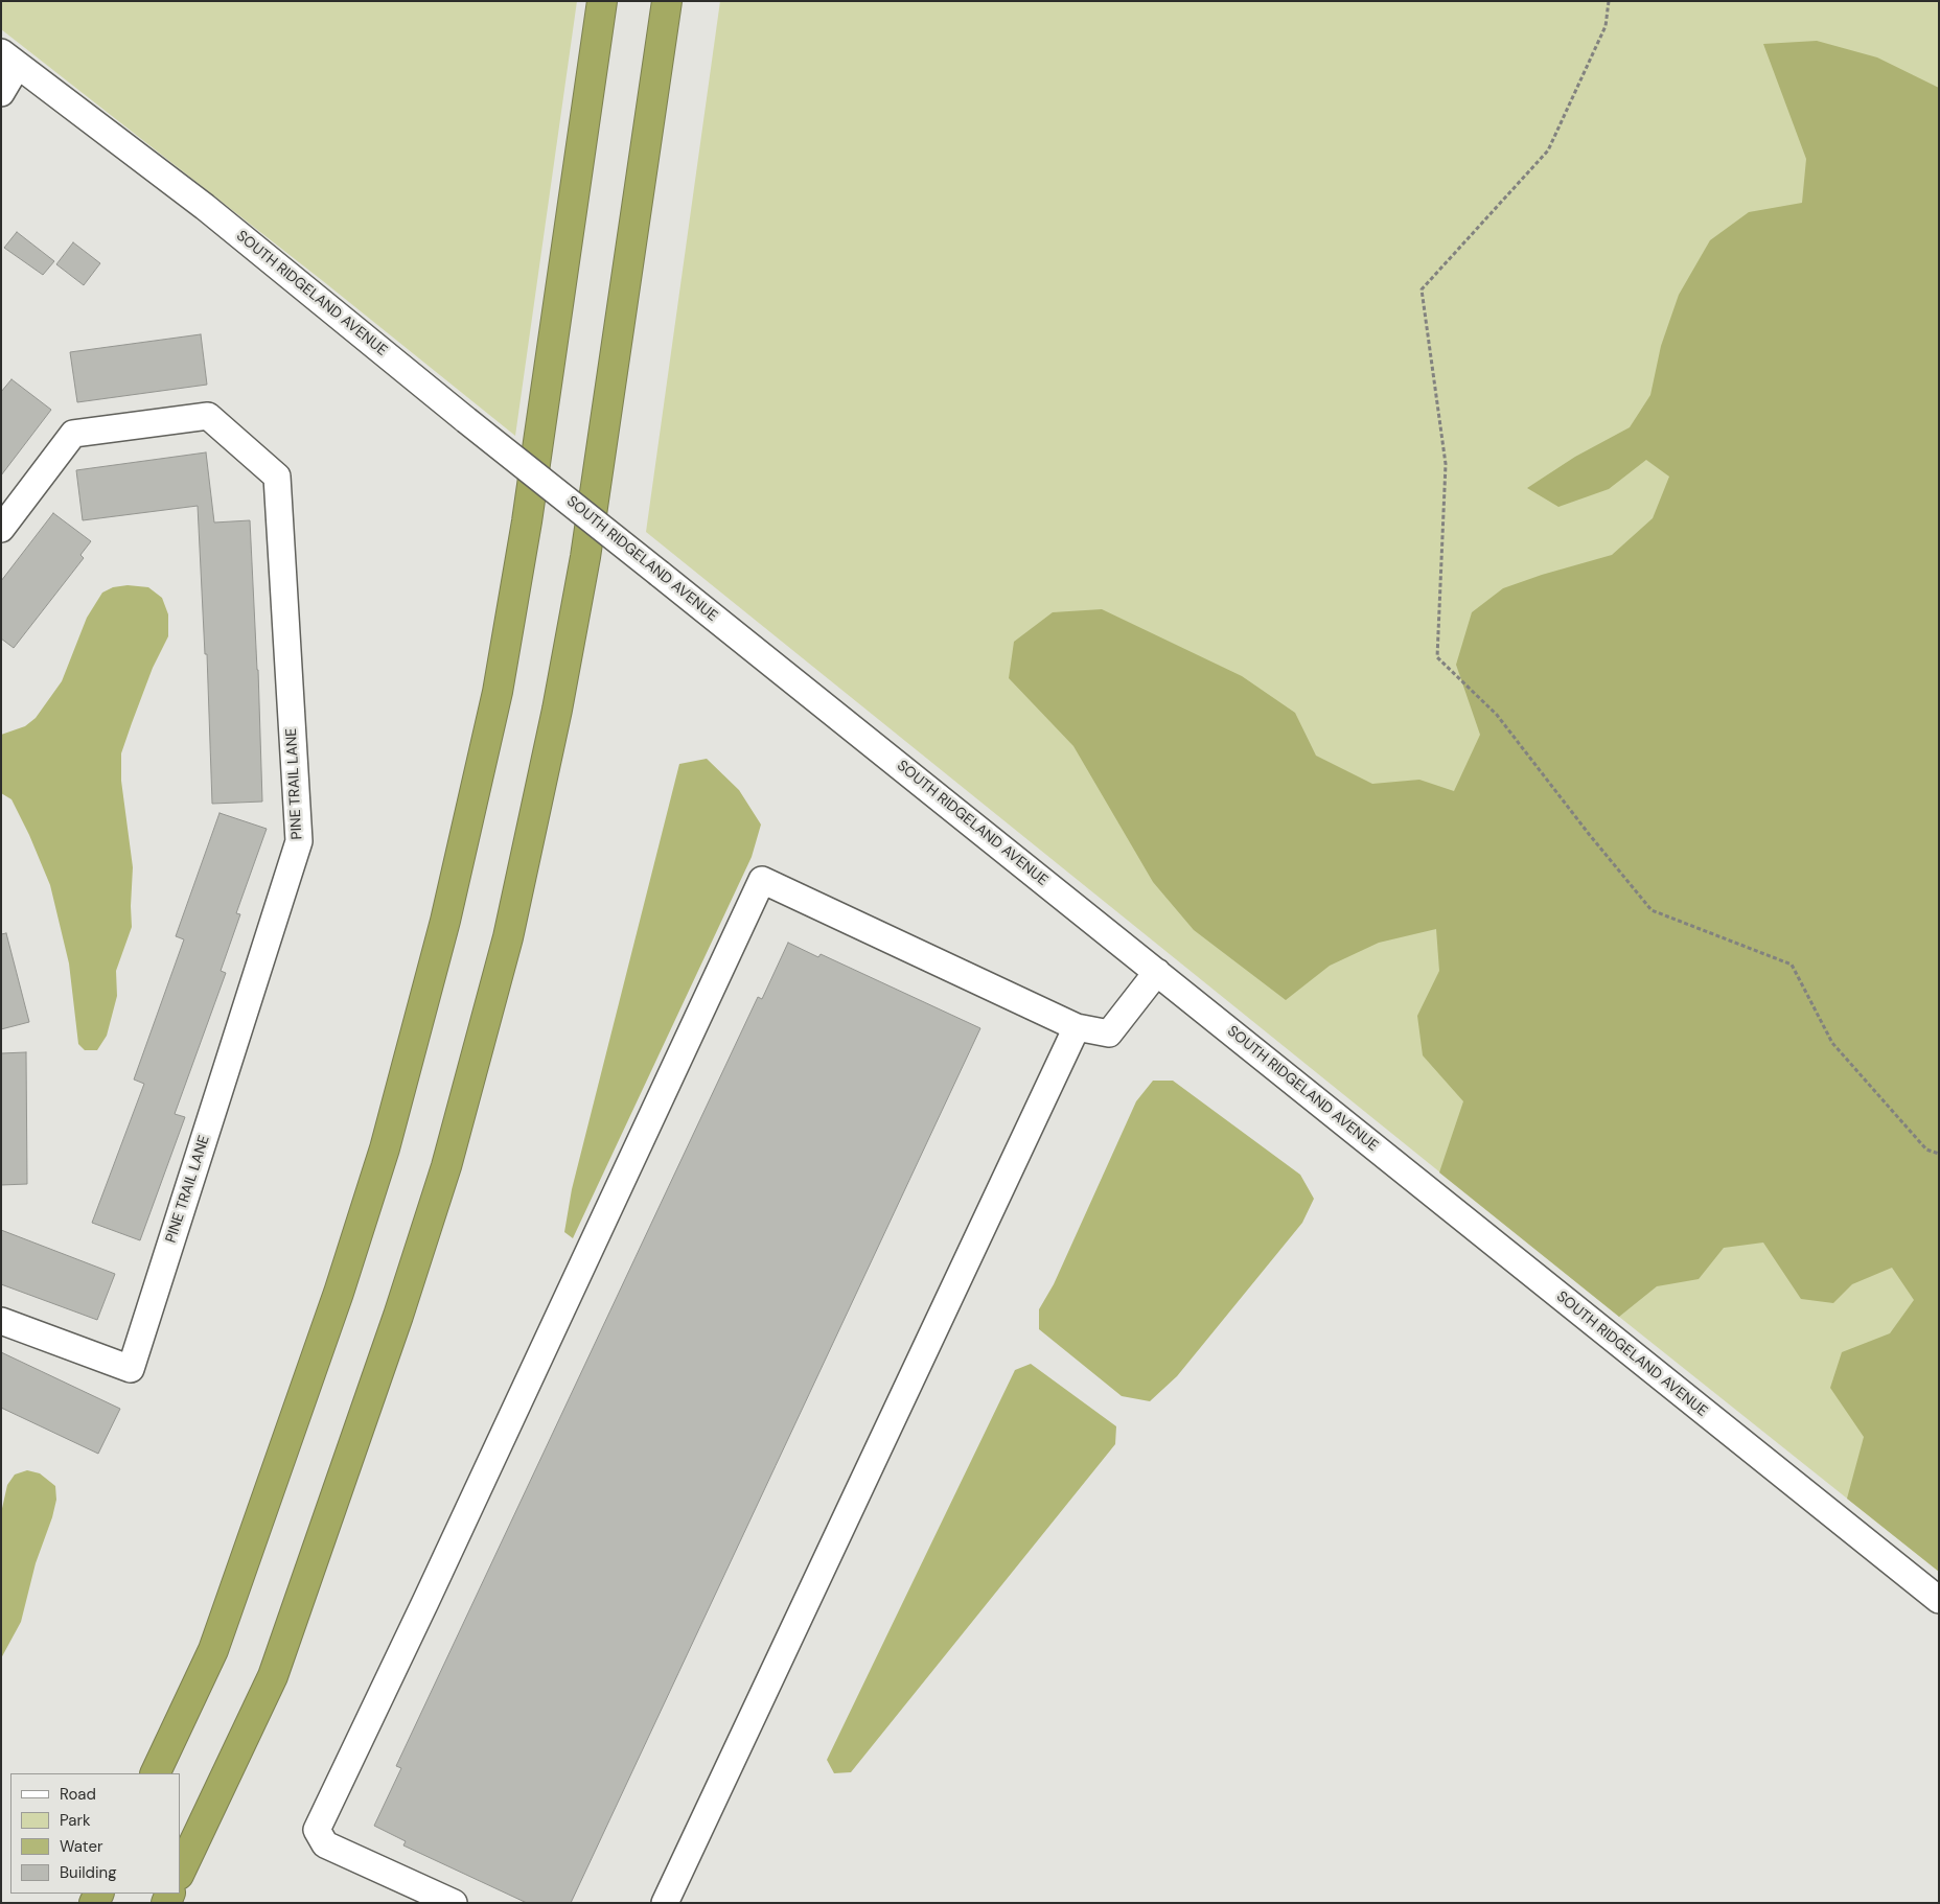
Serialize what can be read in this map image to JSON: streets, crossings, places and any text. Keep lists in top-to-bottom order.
{
  "streets": {
    "street": ["SOUTH RIDGELAND AVENUE", "PINE TRAIL LANE"]
  },
  "legend": [
    "Road",
    "Park",
    "Water",
    "Building"
  ]
}
